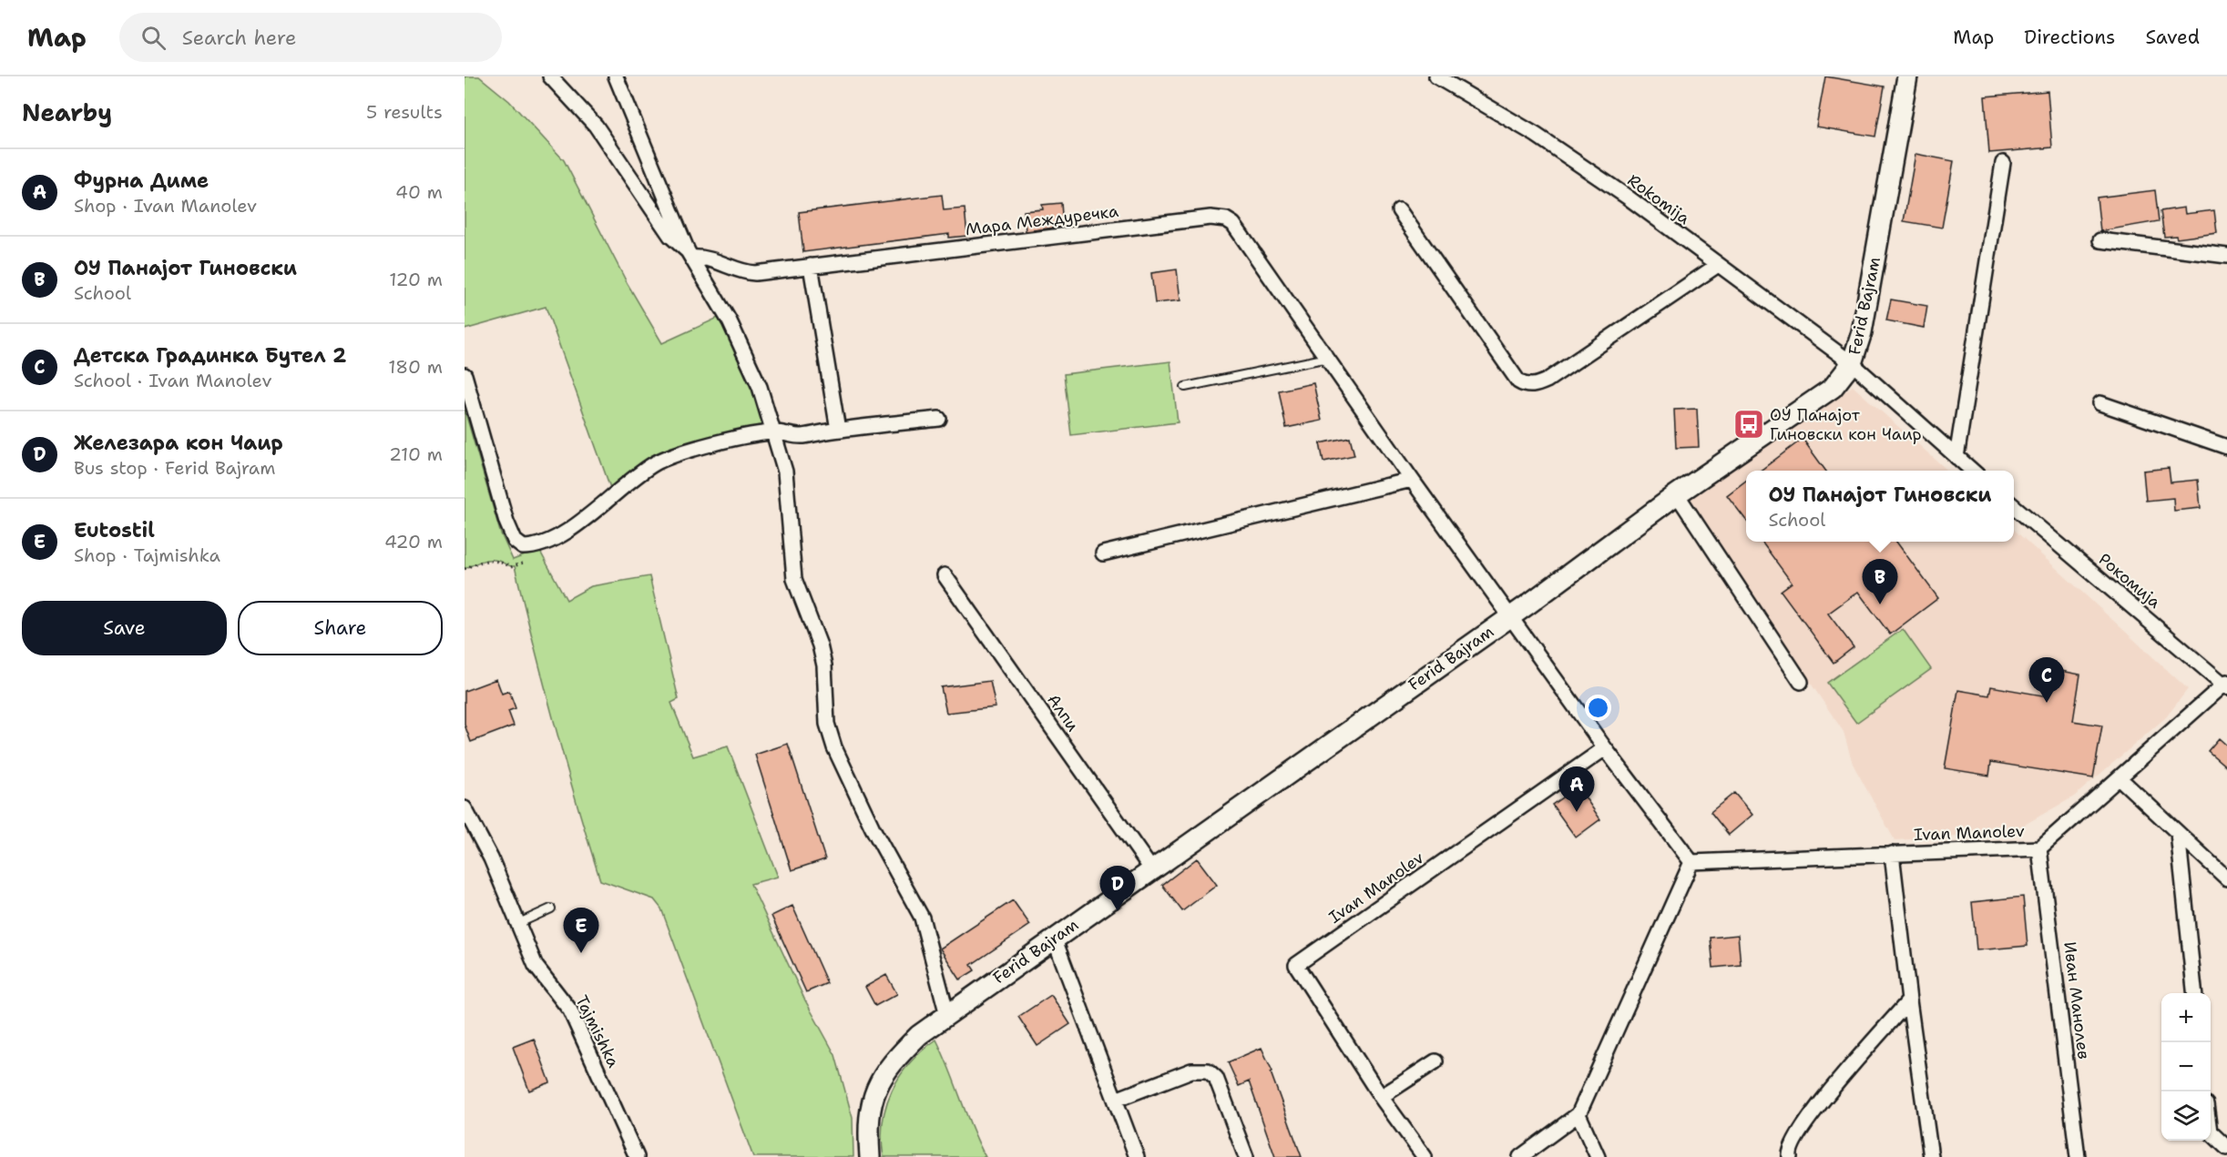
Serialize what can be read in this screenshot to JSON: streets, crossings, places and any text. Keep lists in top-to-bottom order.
{
  "streets": {
    "street": [
      "Rokomija",
      "Мара Междуречка",
      "Ferid Bajram",
      "Рокомија",
      "Алпи",
      "Ivan Manolev",
      "Иван Манолев",
      "Tajmishka"
    ]
  },
  "crossings": [
    ["Rokomija", "Ferid Bajram"],
    ["Мара Междуречка", "Ferid Bajram"],
    ["Ferid Bajram", "Алпи"],
    ["Рокомија", "Ivan Manolev"],
    ["Ivan Manolev", "Иван Манолев"]
  ],
  "places": {
    "bus stop": ["ОУ Панајот Гиновски кон Чаир"]
  },
  "page": {
    "header": "Map",
    "search": "Search here",
    "nav": ["Map", "Directions", "Saved"],
    "heading": ["Nearby", "5 results"],
    "list": [
      {
        "mark": "A",
        "name": "Фурна Диме",
        "note": "Shop · Ivan Manolev",
        "value": "40 m"
      },
      {
        "mark": "B",
        "name": "ОУ Панајот Гиновски",
        "note": "School",
        "value": "120 m"
      },
      {
        "mark": "C",
        "name": "Детска Градинка Бутел 2",
        "note": "School · Ivan Manolev",
        "value": "180 m"
      },
      {
        "mark": "D",
        "name": "Железара кон Чаир",
        "note": "Bus stop · Ferid Bajram",
        "value": "210 m"
      },
      {
        "mark": "E",
        "name": "Eutostil",
        "note": "Shop · Tajmishka",
        "value": "420 m"
      }
    ],
    "popup": ["ОУ Панајот Гиновски", "School"],
    "pins": [
      "B",
      "C",
      "A",
      "D",
      "E"
    ],
    "buttons": ["Save", "Share"],
    "map_buttons": ["+", "−"]
  }
}
